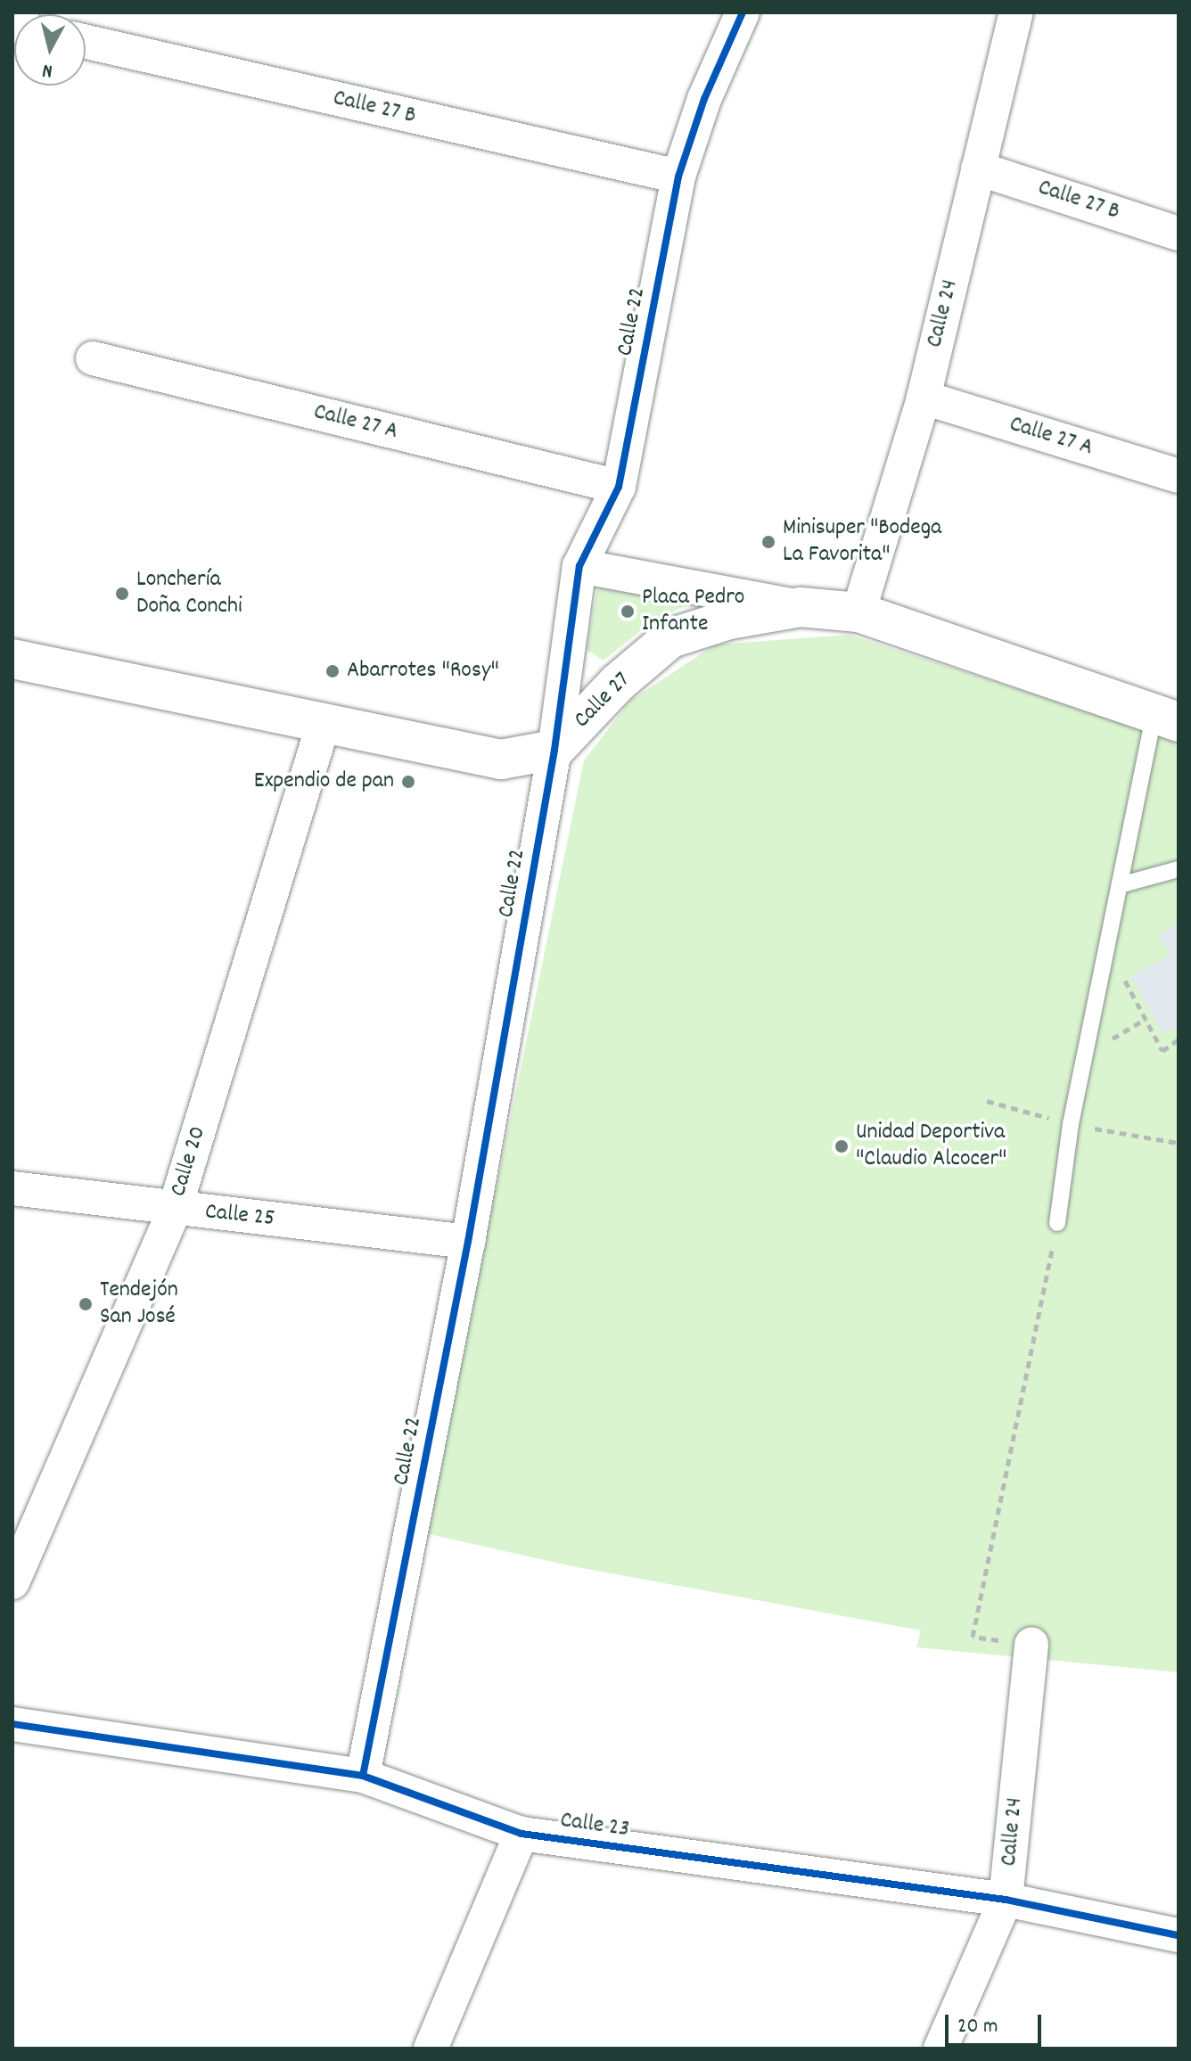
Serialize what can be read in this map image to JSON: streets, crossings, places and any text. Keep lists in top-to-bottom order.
{
  "streets": {
    "main road": ["Calle 27"],
    "street": [
      "Calle 27 B",
      "Calle 24",
      "Calle 22",
      "Calle 27 A",
      "Calle 20",
      "Calle 25",
      "Calle 23"
    ]
  },
  "crossings": [
    ["Calle 27 B", "Calle 24"],
    ["Calle 27 B", "Calle 22"],
    ["Calle 24", "Calle 27 A"],
    ["Calle 24", "Calle 27"],
    ["Calle 24", "Calle 23"],
    ["Calle 22", "Calle 27 A"],
    ["Calle 22", "Calle 27"],
    ["Calle 22", "Calle 25"],
    ["Calle 22", "Calle 23"],
    ["Calle 20", "Calle 25"]
  ],
  "places": [
    "Minisuper \"Bodega La Favorita\"",
    "Lonchería Doña Conchi",
    "Placa Pedro Infante",
    "Abarrotes \"Rosy\"",
    "Expendio de pan",
    "Unidad Deportiva \"Claudio Alcocer\"",
    "Tendejón San José"
  ],
  "scale_bar": "20 m",
  "north": "bottom"
}
